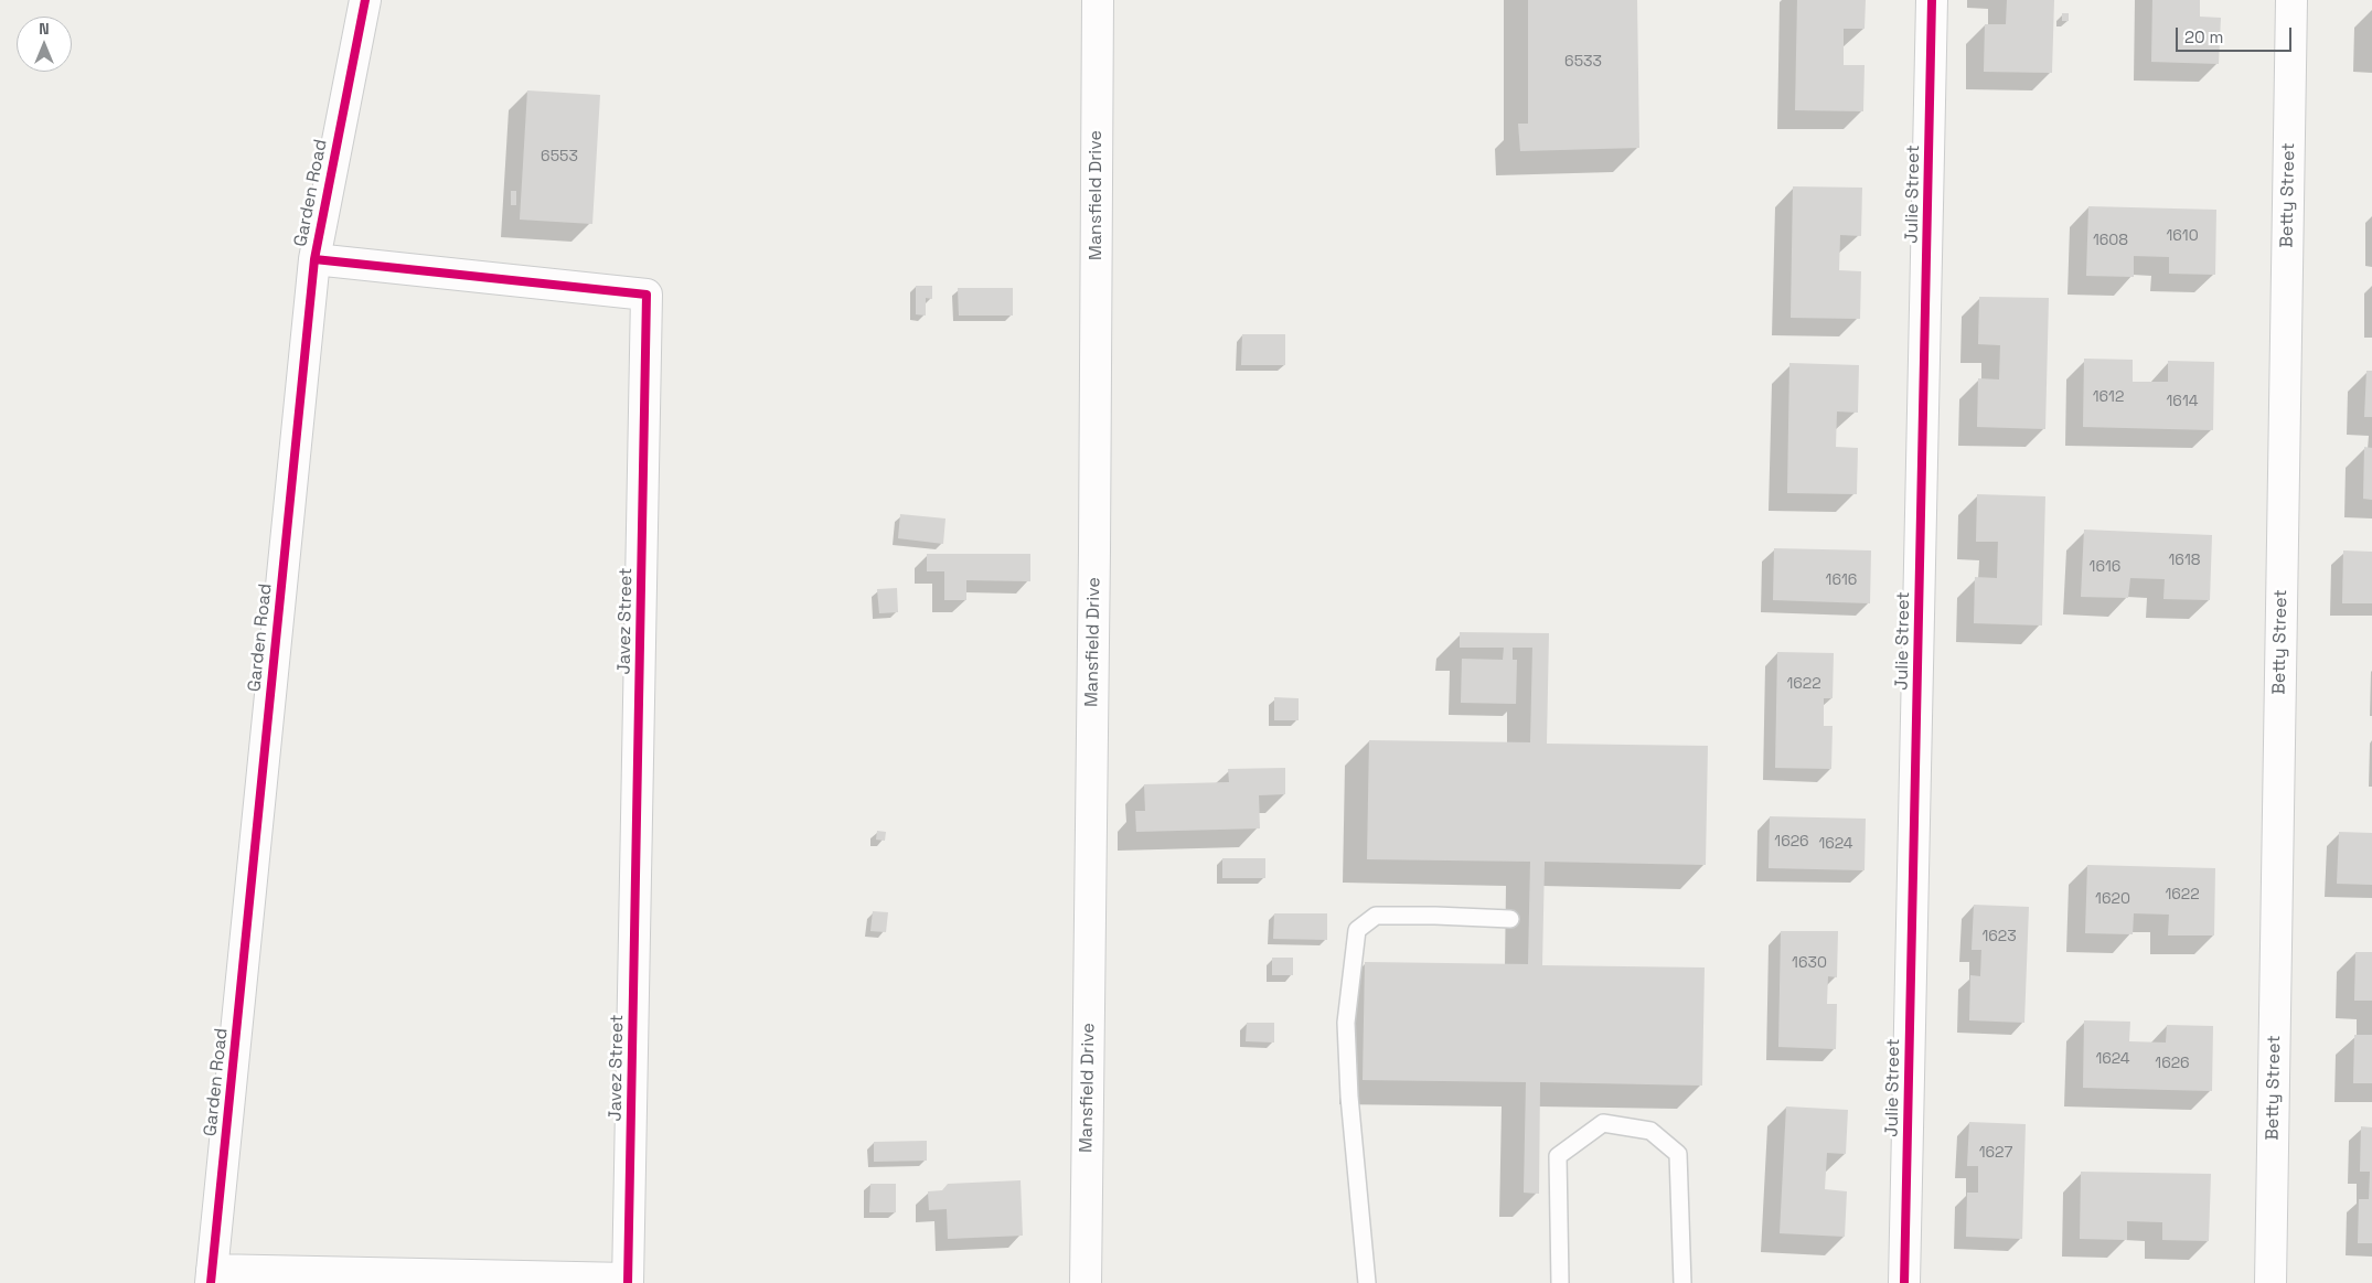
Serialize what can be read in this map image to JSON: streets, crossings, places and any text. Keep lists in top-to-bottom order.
{
  "streets": {
    "street": [
      "Garden Road",
      "Julie Street",
      "Mansfield Drive",
      "Betty Street",
      "Javez Street"
    ]
  },
  "crossings": [
    ["Garden Road", "Javez Street"]
  ],
  "house_numbers": [
    "6533",
    "6553",
    "1610",
    "1608",
    "1612",
    "1614",
    "1618",
    "1616",
    "1616",
    "1622",
    "1626",
    "1624",
    "1622",
    "1620",
    "1623",
    "1630",
    "1624",
    "1626",
    "1627"
  ],
  "scale_bar": "20 m",
  "north": "top"
}
